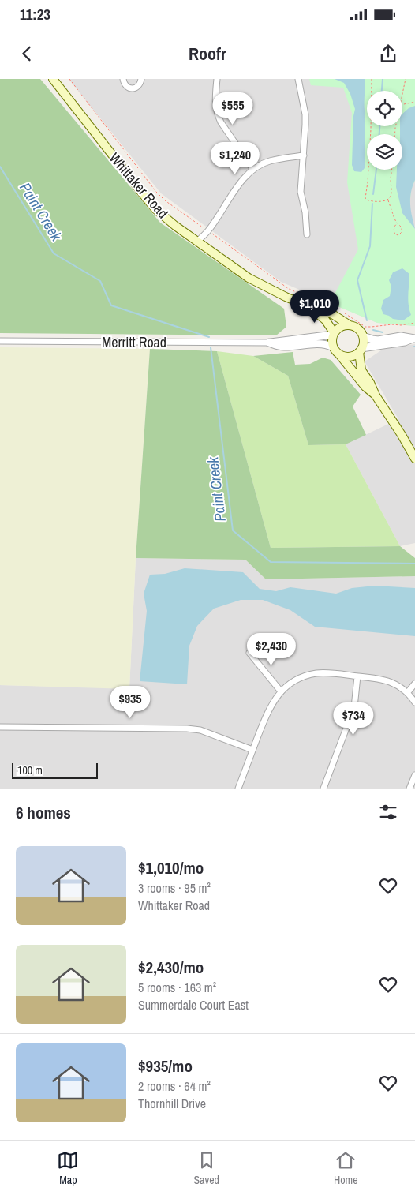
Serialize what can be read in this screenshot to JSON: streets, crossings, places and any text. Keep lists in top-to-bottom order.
{
  "streets": {
    "main road": ["Whittaker Road"],
    "street": ["Merritt Road"]
  },
  "crossings": [
    ["Whittaker Road", "Merritt Road"]
  ],
  "water": ["Paint Creek"],
  "scale_bar": "100 m",
  "page": {
    "status": "11:23",
    "header": "Roofr",
    "price": [
      "$555",
      "$1,240",
      "$1,010",
      "$2,430",
      "$935",
      "$734"
    ],
    "scale": "100 m",
    "heading": "6 homes",
    "list": [
      {
        "name": "$1,010/mo",
        "note": "3 rooms · 95 m² · Whittaker Road"
      },
      {
        "name": "$2,430/mo",
        "note": "5 rooms · 163 m² · Summerdale Court East"
      },
      {
        "name": "$935/mo",
        "note": "2 rooms · 64 m² · Thornhill Drive"
      }
    ],
    "tabs": ["Map", "Saved", "Home"]
  }
}
